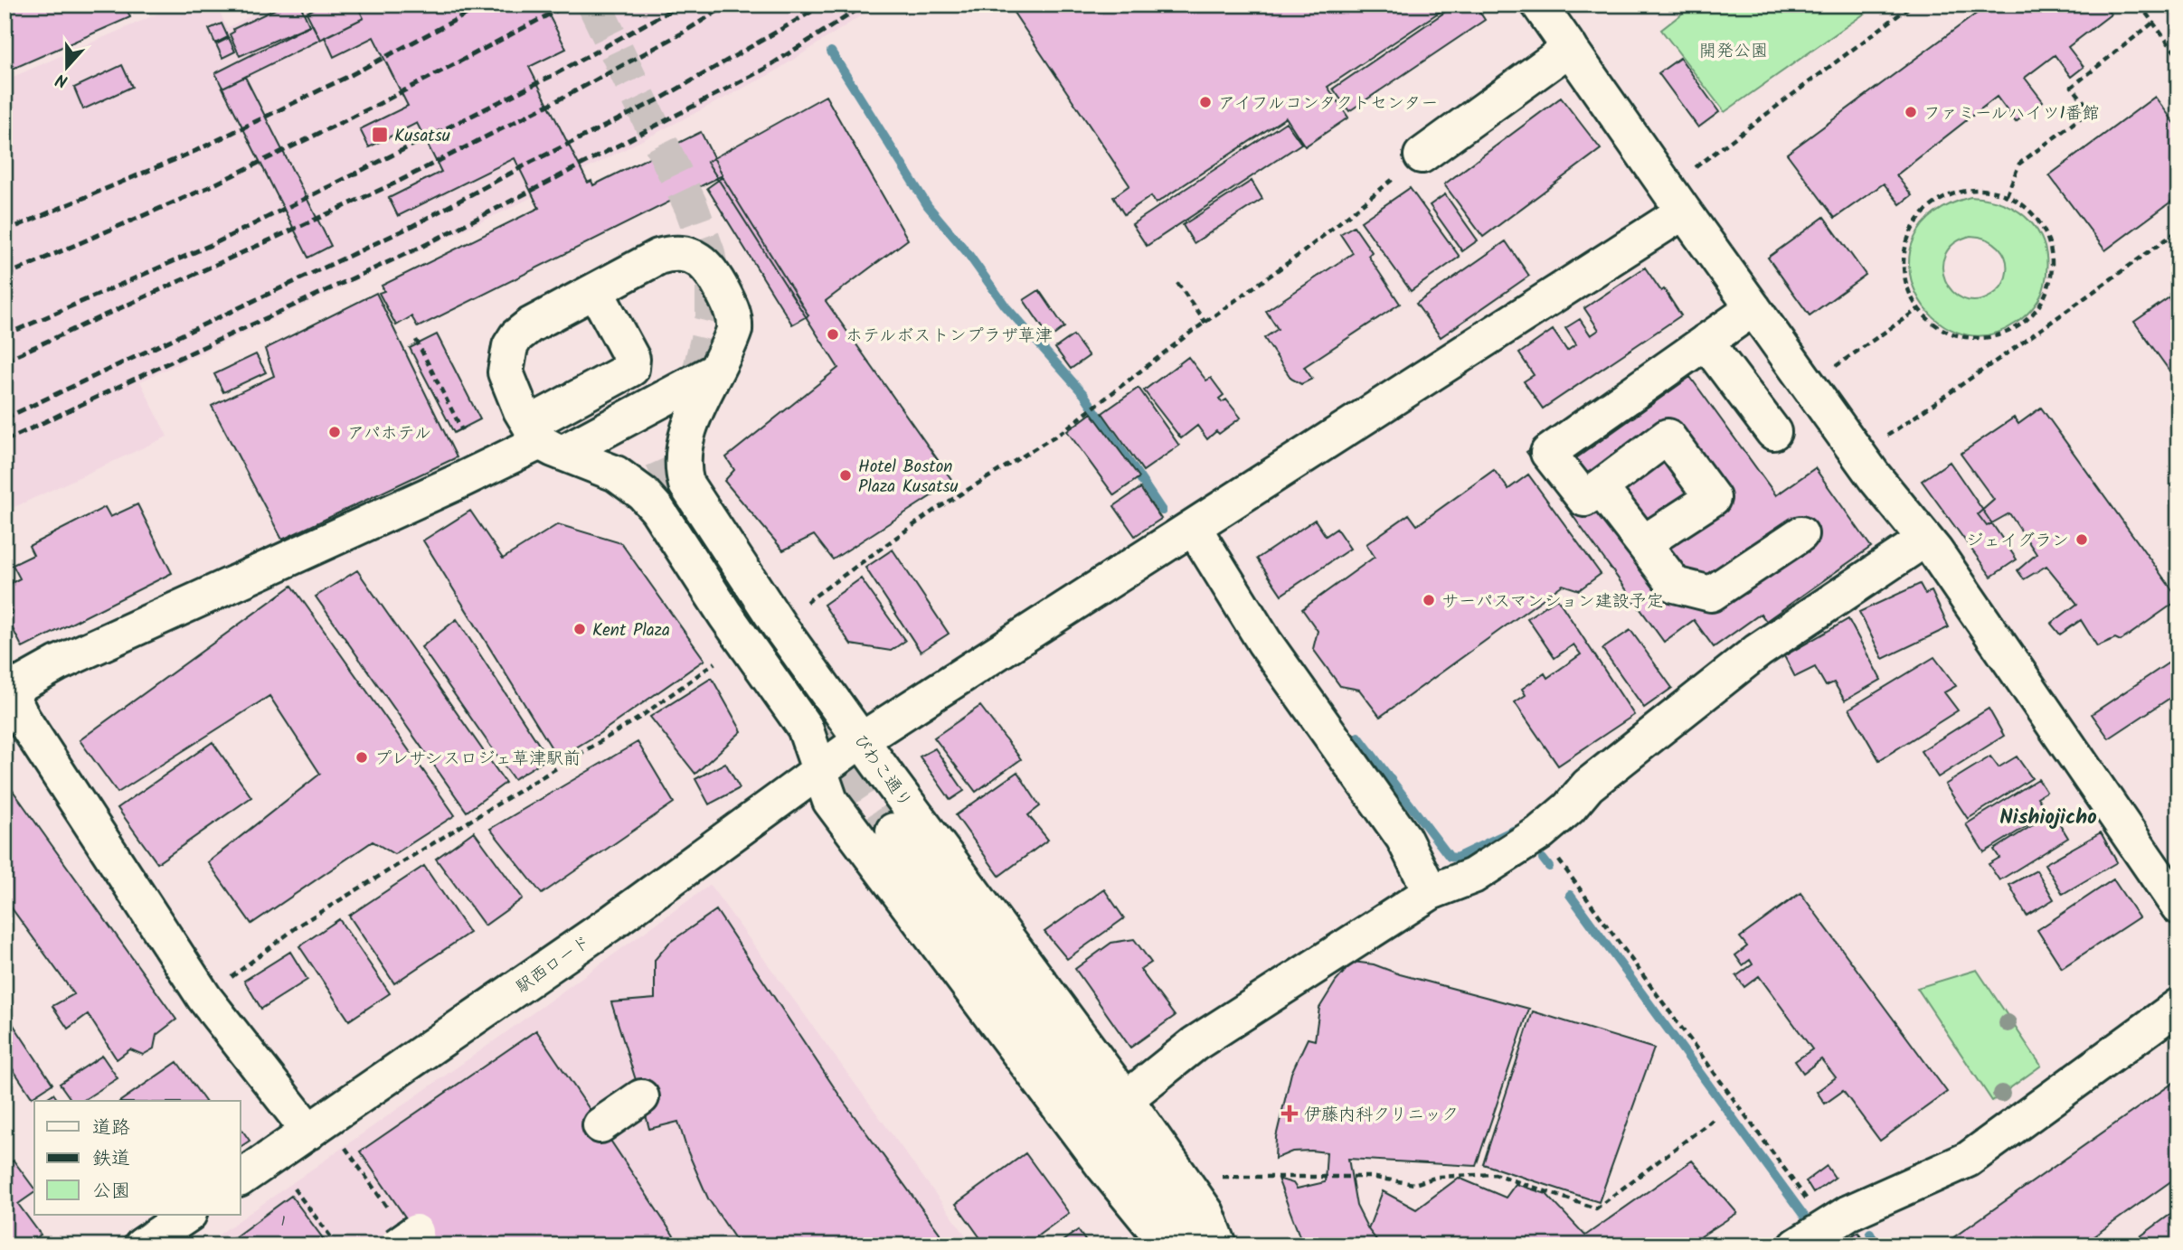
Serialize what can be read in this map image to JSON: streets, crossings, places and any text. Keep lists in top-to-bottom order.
{
  "streets": {
    "street": ["びわこ通り", "駅西ロード"]
  },
  "crossings": [
    ["びわこ通り", "駅西ロード"]
  ],
  "districts": ["Nishiojicho"],
  "parks": ["開発公園"],
  "places": {
    "other": [
      "アイフルコンタクトセンター",
      "ファミールハイツ1番館",
      "ホテルボストンプラザ草津",
      "アパホテル",
      "Hotel Boston Plaza Kusatsu",
      "ジェイグラン",
      "サーパスマンション建設予定",
      "Kent Plaza",
      "プレサンスロジェ草津駅前"
    ],
    "transit": ["Kusatsu"],
    "health": ["伊藤内科クリニック"]
  },
  "house_numbers": ["1"],
  "legend": ["道路", "鉄道", "公園"],
  "north": "bottom"
}
